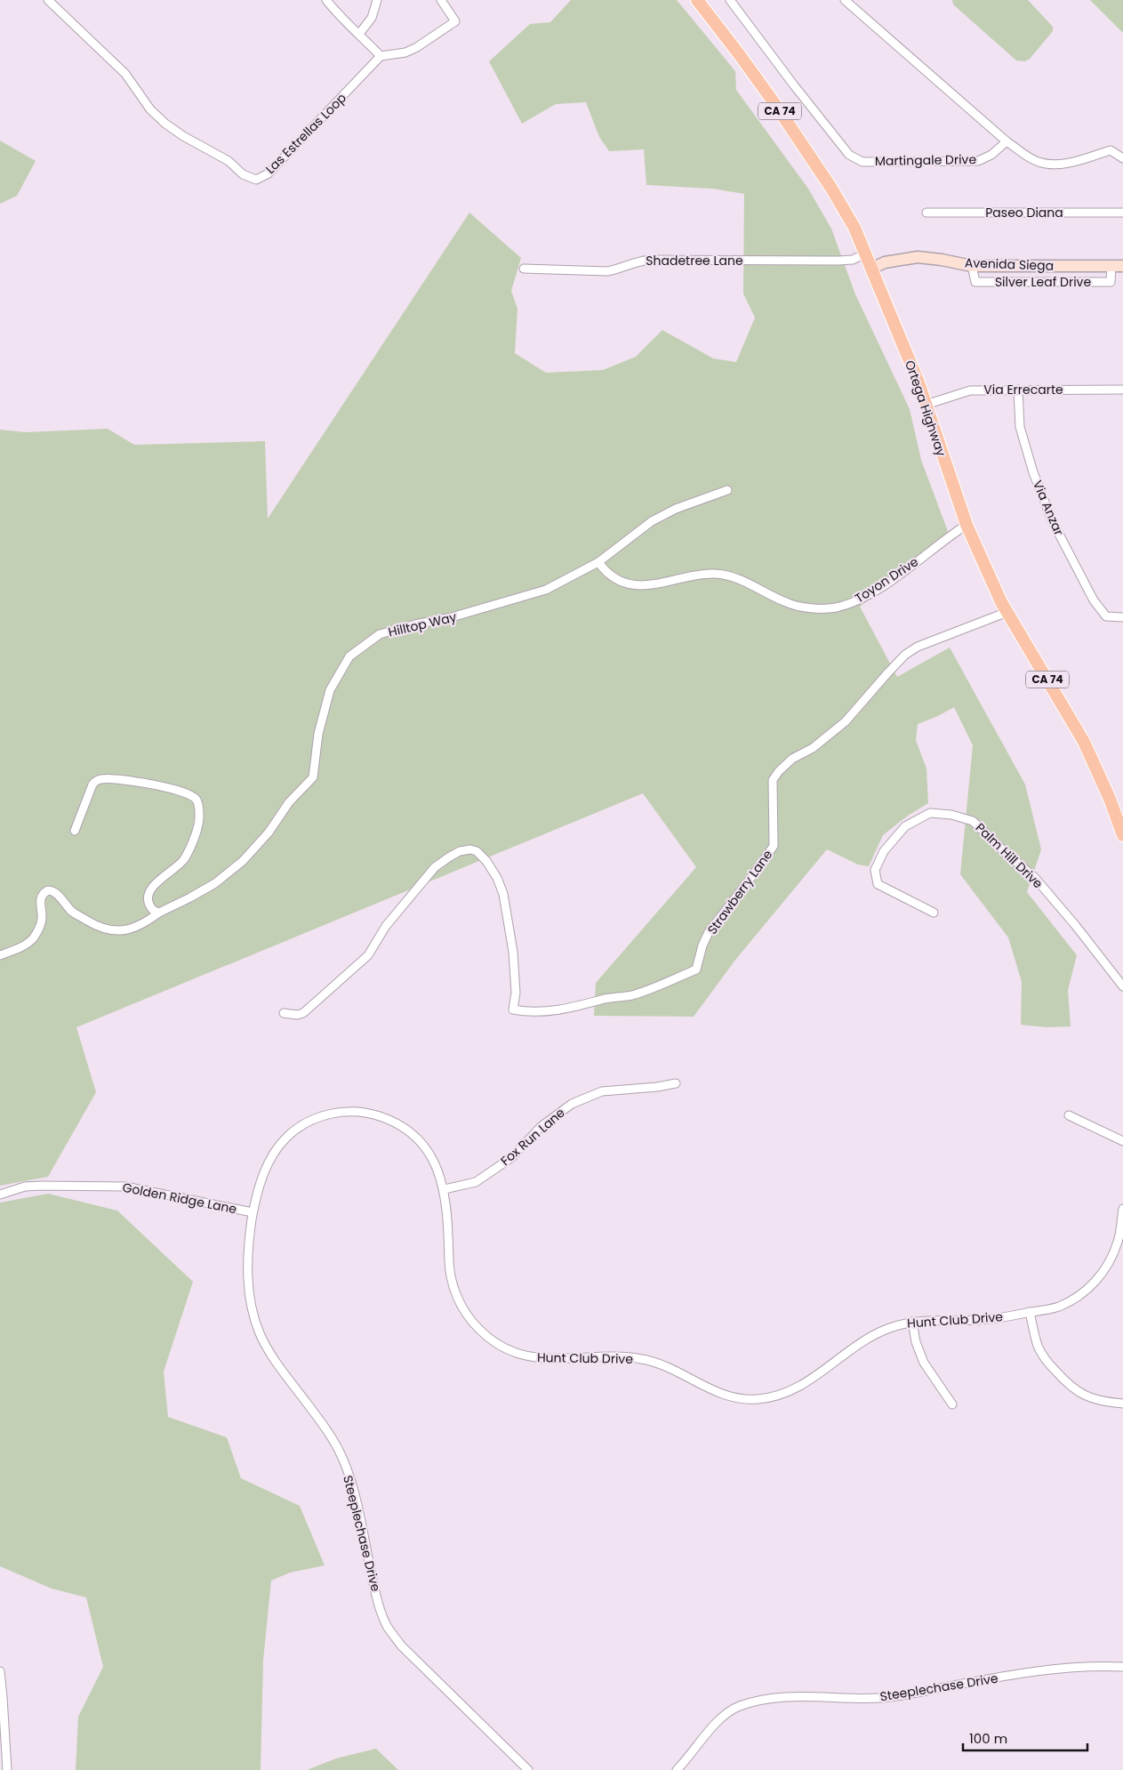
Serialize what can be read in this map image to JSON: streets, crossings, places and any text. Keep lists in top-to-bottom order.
{
  "streets": {
    "main road": ["CA 74", "Ortega Highway"],
    "street": [
      "Las Estrellas Loop",
      "Martingale Drive",
      "Paseo Diana",
      "Shadetree Lane",
      "Avenida Siega",
      "Silver Leaf Drive",
      "Via Errecarte",
      "Via Anzar",
      "Toyon Drive",
      "Hilltop Way",
      "Palm Hill Drive",
      "Strawberry Lane",
      "Fox Run Lane",
      "Golden Ridge Lane",
      "Hunt Club Drive",
      "Steeplechase Drive"
    ]
  },
  "crossings": [
    ["Shadetree Lane", "Ortega Highway"],
    ["Avenida Siega", "Silver Leaf Drive"],
    ["Avenida Siega", "Ortega Highway"],
    ["Via Errecarte", "Ortega Highway"],
    ["Via Errecarte", "Via Anzar"],
    ["Ortega Highway", "Toyon Drive"],
    ["Ortega Highway", "Strawberry Lane"],
    ["Toyon Drive", "Hilltop Way"],
    ["Fox Run Lane", "Hunt Club Drive"],
    ["Golden Ridge Lane", "Hunt Club Drive"],
    ["Golden Ridge Lane", "Steeplechase Drive"],
    ["Hunt Club Drive", "Steeplechase Drive"]
  ],
  "scale_bar": "100 m"
}
